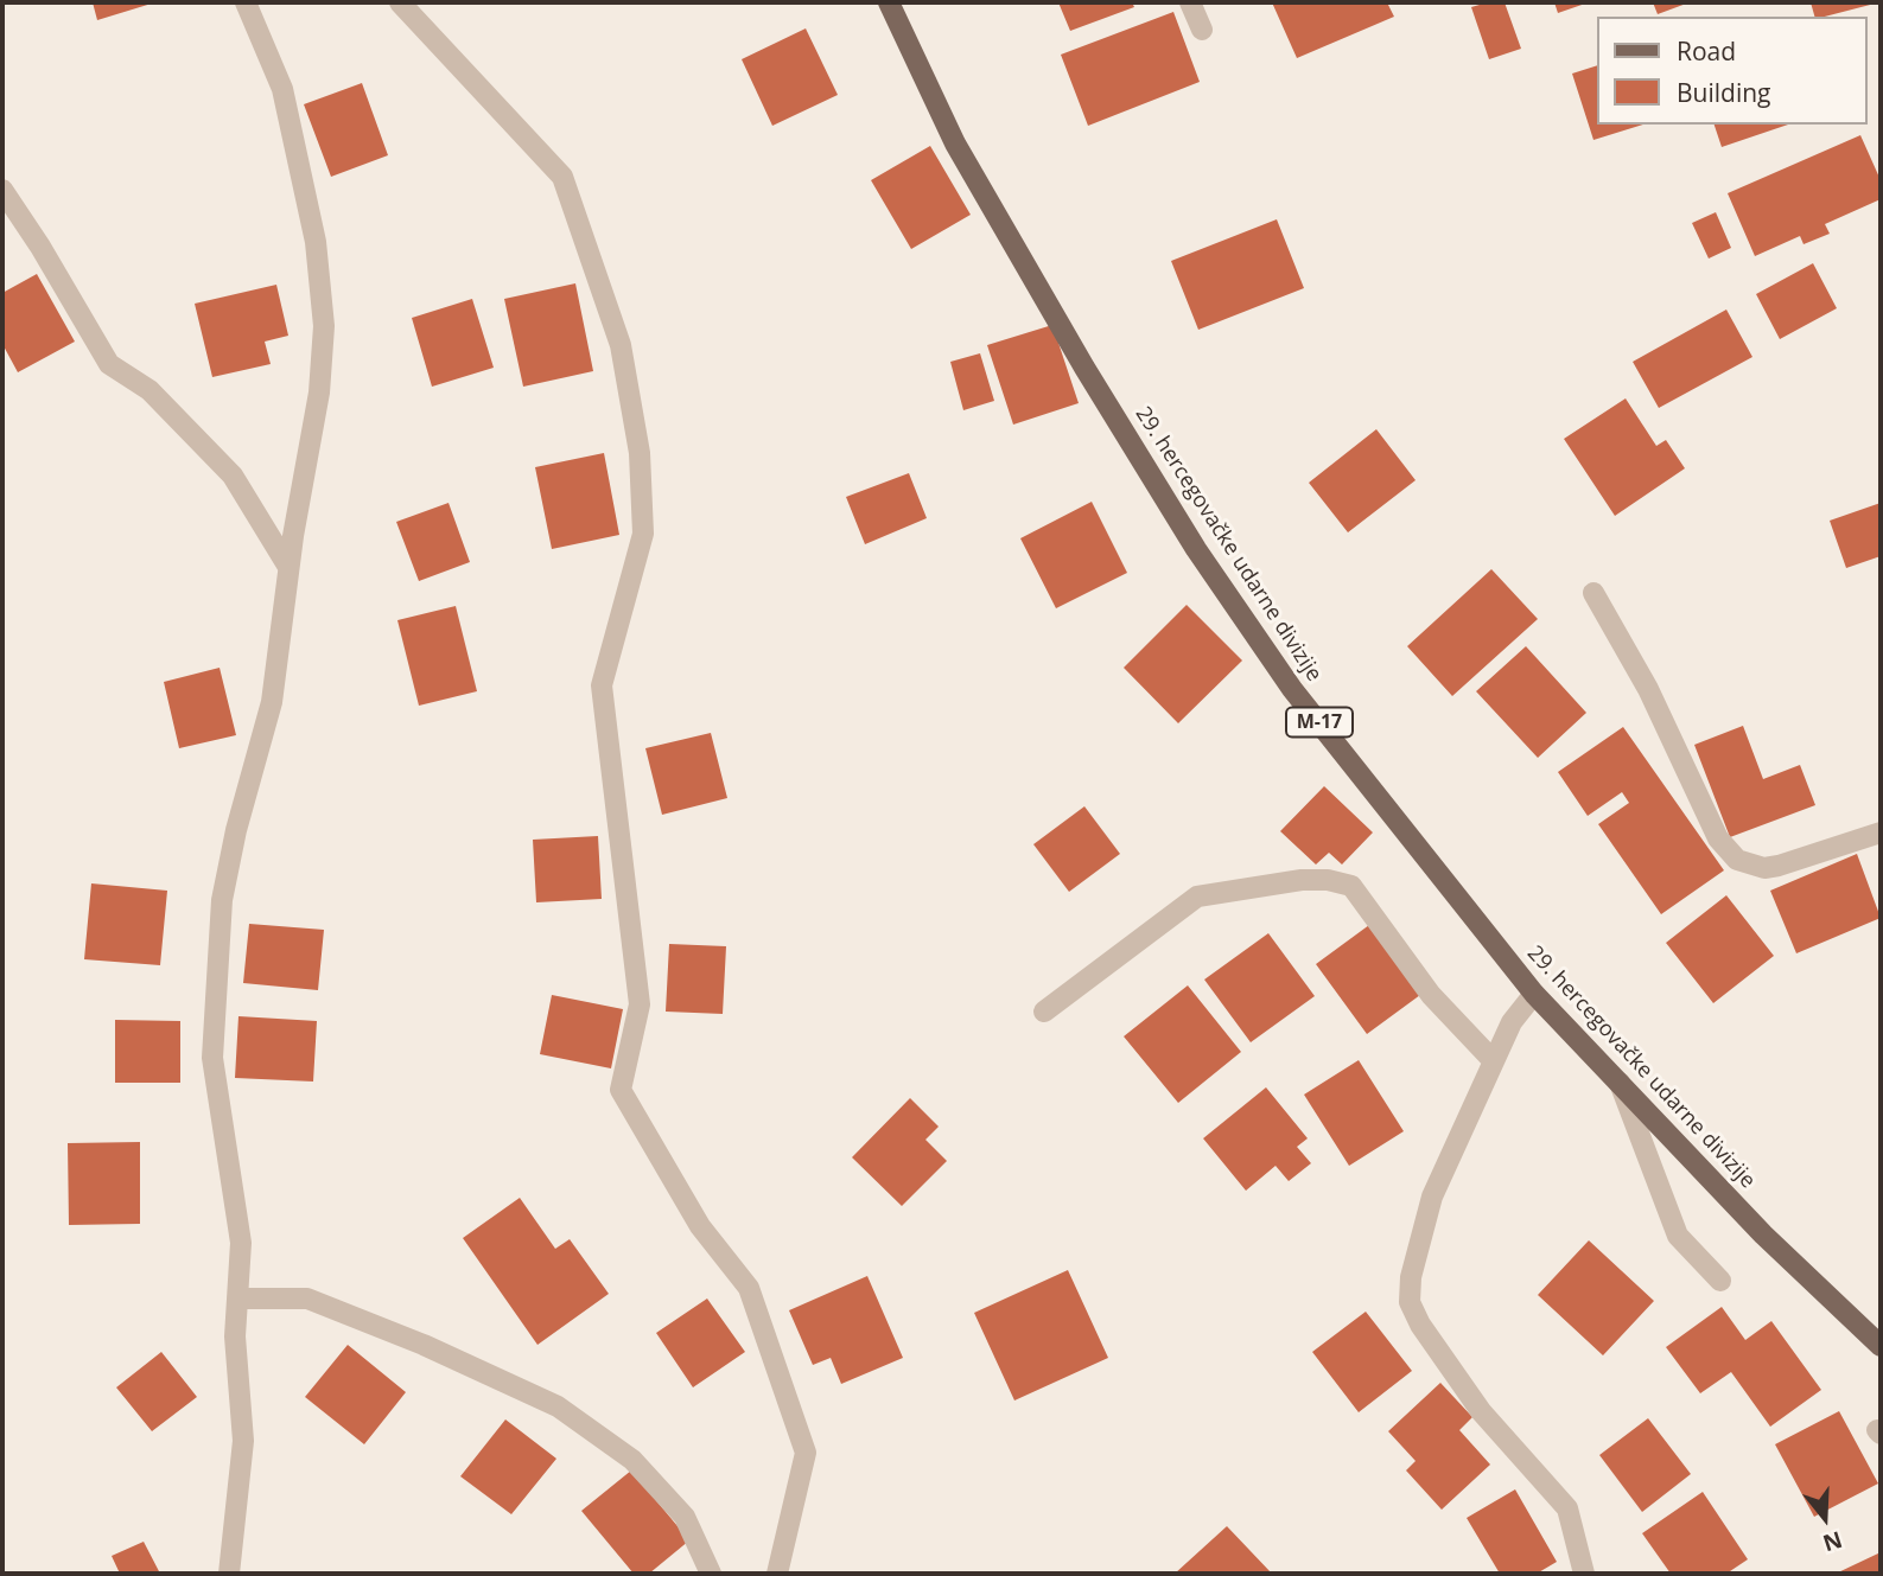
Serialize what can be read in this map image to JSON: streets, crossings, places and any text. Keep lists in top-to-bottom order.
{
  "streets": {
    "main road": ["29. hercegovačke udarne divizije", "M-17"]
  },
  "legend": ["Road", "Building"],
  "north": "bottom"
}
